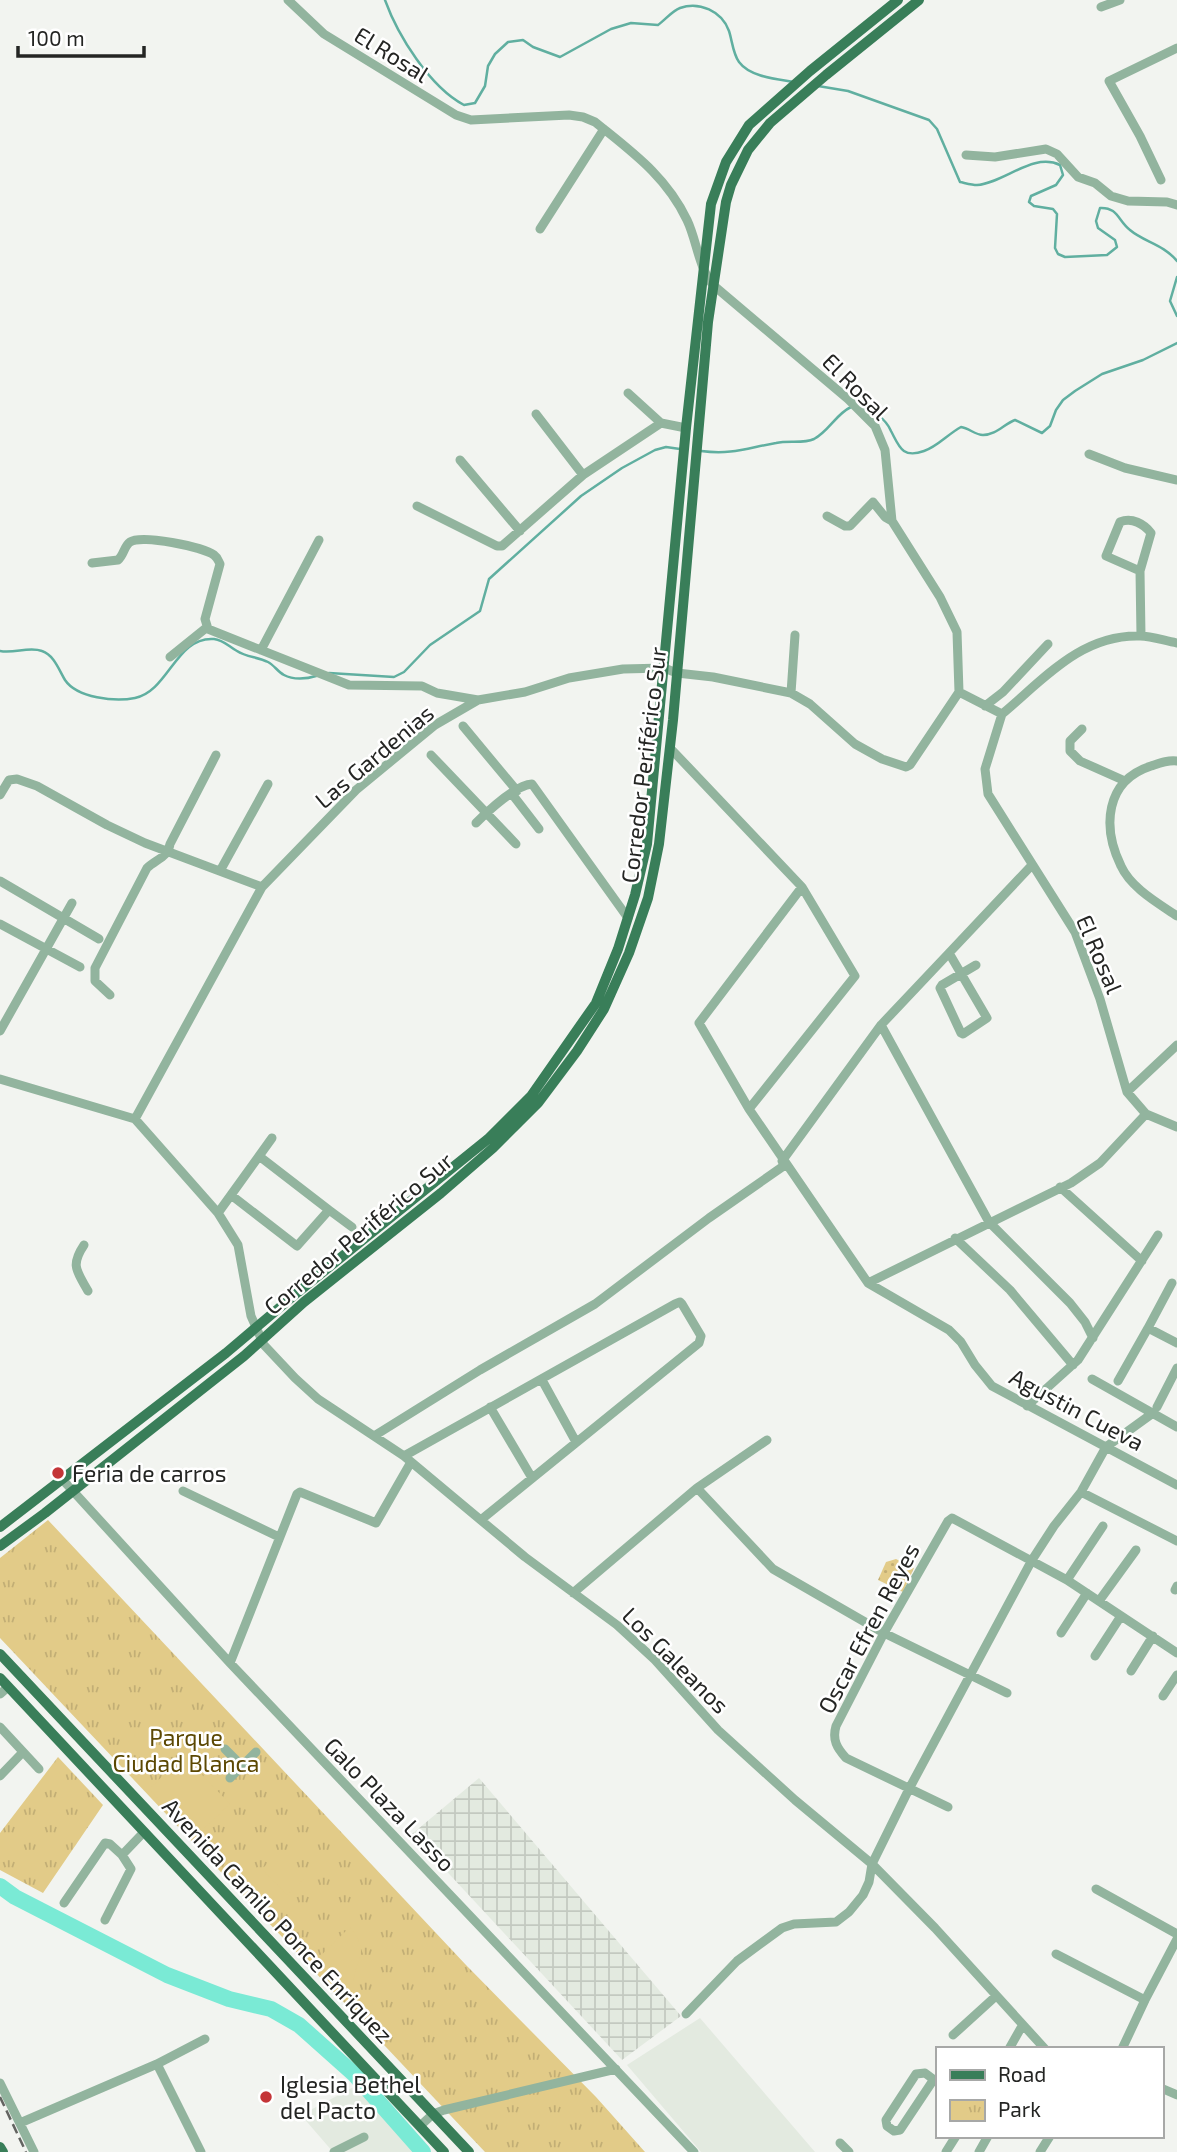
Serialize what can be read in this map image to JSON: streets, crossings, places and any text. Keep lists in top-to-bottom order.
{
  "streets": {
    "main road": ["Corredor Periférico Sur", "Avenida Camilo Ponce Enriquez"],
    "street": [
      "El Rosal",
      "Las Gardenias",
      "Agustin Cueva",
      "Oscar Efren Reyes",
      "Los Galeanos",
      "Galo Plaza Lasso"
    ]
  },
  "crossings": [
    ["El Rosal", "Corredor Periférico Sur"],
    ["Las Gardenias", "Corredor Periférico Sur"],
    ["Las Gardenias", "Los Galeanos"],
    ["Corredor Periférico Sur", "Los Galeanos"],
    ["Corredor Periférico Sur", "Galo Plaza Lasso"]
  ],
  "parks": ["Parque Ciudad Blanca"],
  "places": ["Feria de carros", "Iglesia Bethel del Pacto"],
  "legend": ["Road", "Park"],
  "scale_bar": "100 m"
}
